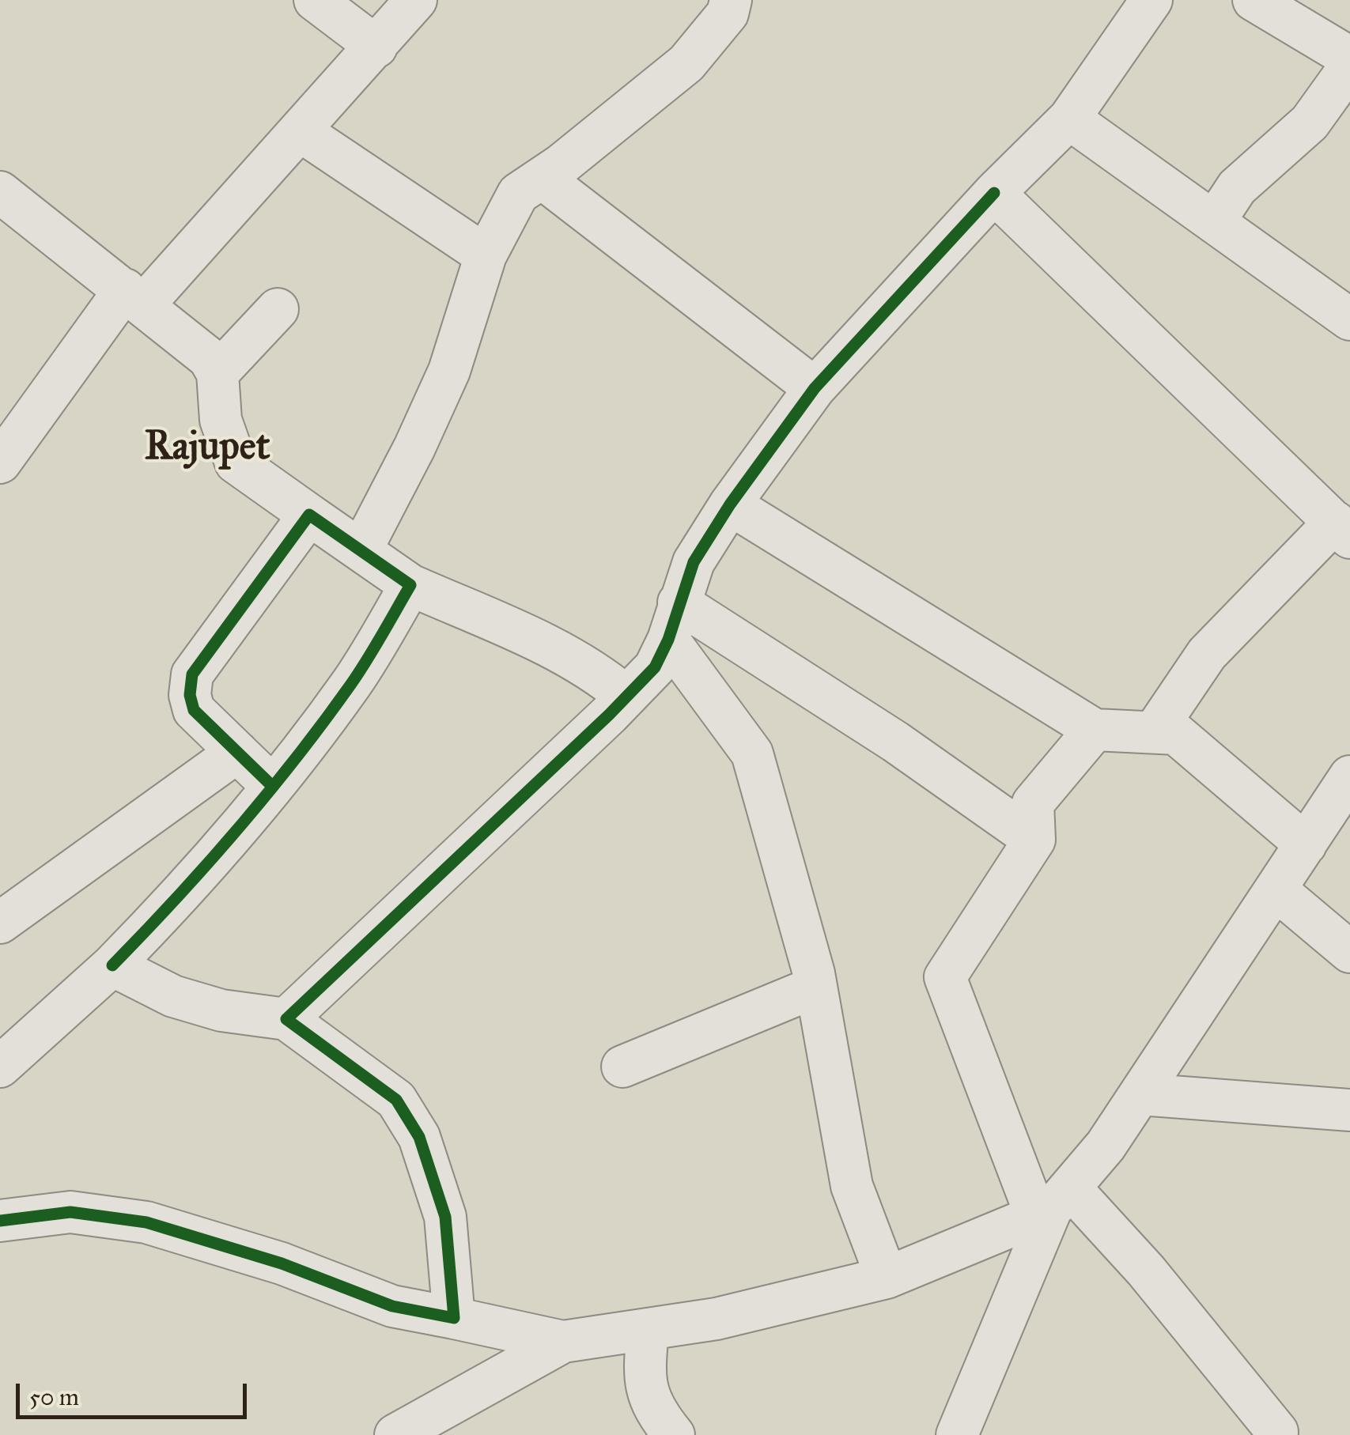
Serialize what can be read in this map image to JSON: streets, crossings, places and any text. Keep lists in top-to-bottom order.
{
  "districts": ["Rajupet"],
  "scale_bar": "50 m"
}
